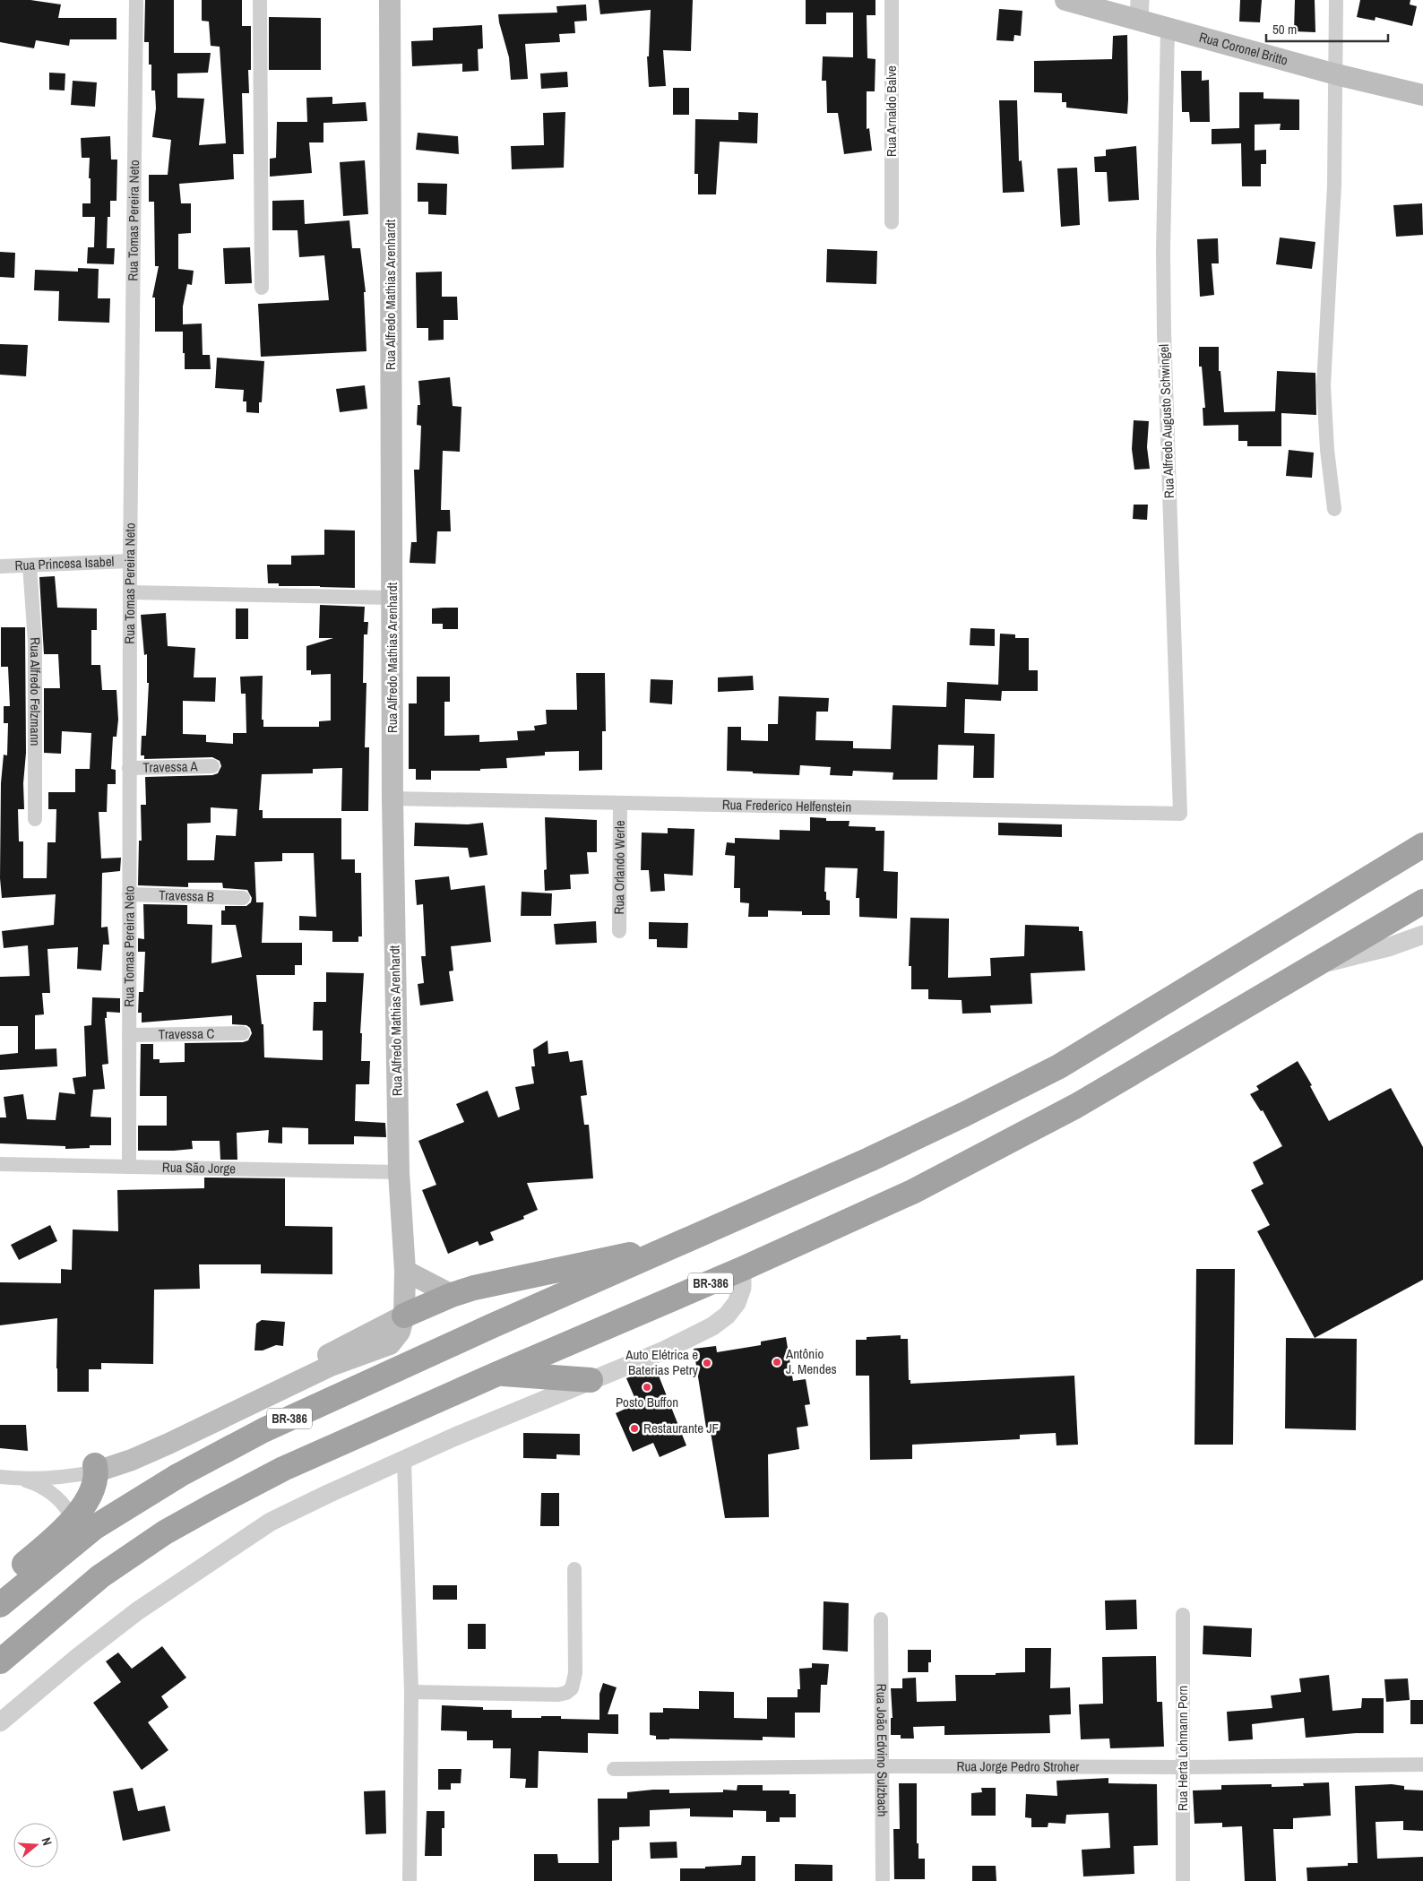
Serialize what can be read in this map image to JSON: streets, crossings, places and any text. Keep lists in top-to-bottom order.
{
  "streets": {
    "highway": ["BR-386"],
    "main road": ["Rua Coronel Britto", "Rua Alfredo Mathias Arenhardt"],
    "street": [
      "Rua Arnaldo Balve",
      "Rua Tomas Pereira Neto",
      "Rua Alfredo Augusto Schwingel",
      "Rua Princesa Isabel",
      "Rua Alfredo Felzmann",
      "Travessa A",
      "Rua Frederico Helfenstein",
      "Rua Orlando Werle",
      "Travessa B",
      "Travessa C",
      "Rua São Jorge",
      "Rua Herta Lohmann Porn",
      "Rua João Edvino Sulzbach",
      "Rua Jorge Pedro Stroher"
    ]
  },
  "crossings": [
    ["Rua Coronel Britto", "Rua Alfredo Augusto Schwingel"],
    ["Rua Tomas Pereira Neto", "Rua Princesa Isabel"],
    ["Rua Tomas Pereira Neto", "Travessa A"],
    ["Rua Tomas Pereira Neto", "Travessa B"],
    ["Rua Tomas Pereira Neto", "Travessa C"],
    ["Rua Tomas Pereira Neto", "Rua São Jorge"],
    ["Rua Alfredo Mathias Arenhardt", "Rua Frederico Helfenstein"],
    ["Rua Alfredo Mathias Arenhardt", "Rua São Jorge"],
    ["Rua Alfredo Augusto Schwingel", "Rua Frederico Helfenstein"],
    ["Rua Princesa Isabel", "Rua Alfredo Felzmann"],
    ["Rua Frederico Helfenstein", "Rua Orlando Werle"],
    ["Rua Herta Lohmann Porn", "Rua Jorge Pedro Stroher"],
    ["Rua João Edvino Sulzbach", "Rua Jorge Pedro Stroher"]
  ],
  "places": [
    "Antônio J. Mendes",
    "Auto Elétrica e Baterias Petry",
    "Posto Buffon",
    "Restaurante JF"
  ],
  "scale_bar": "50 m",
  "north": "right"
}
